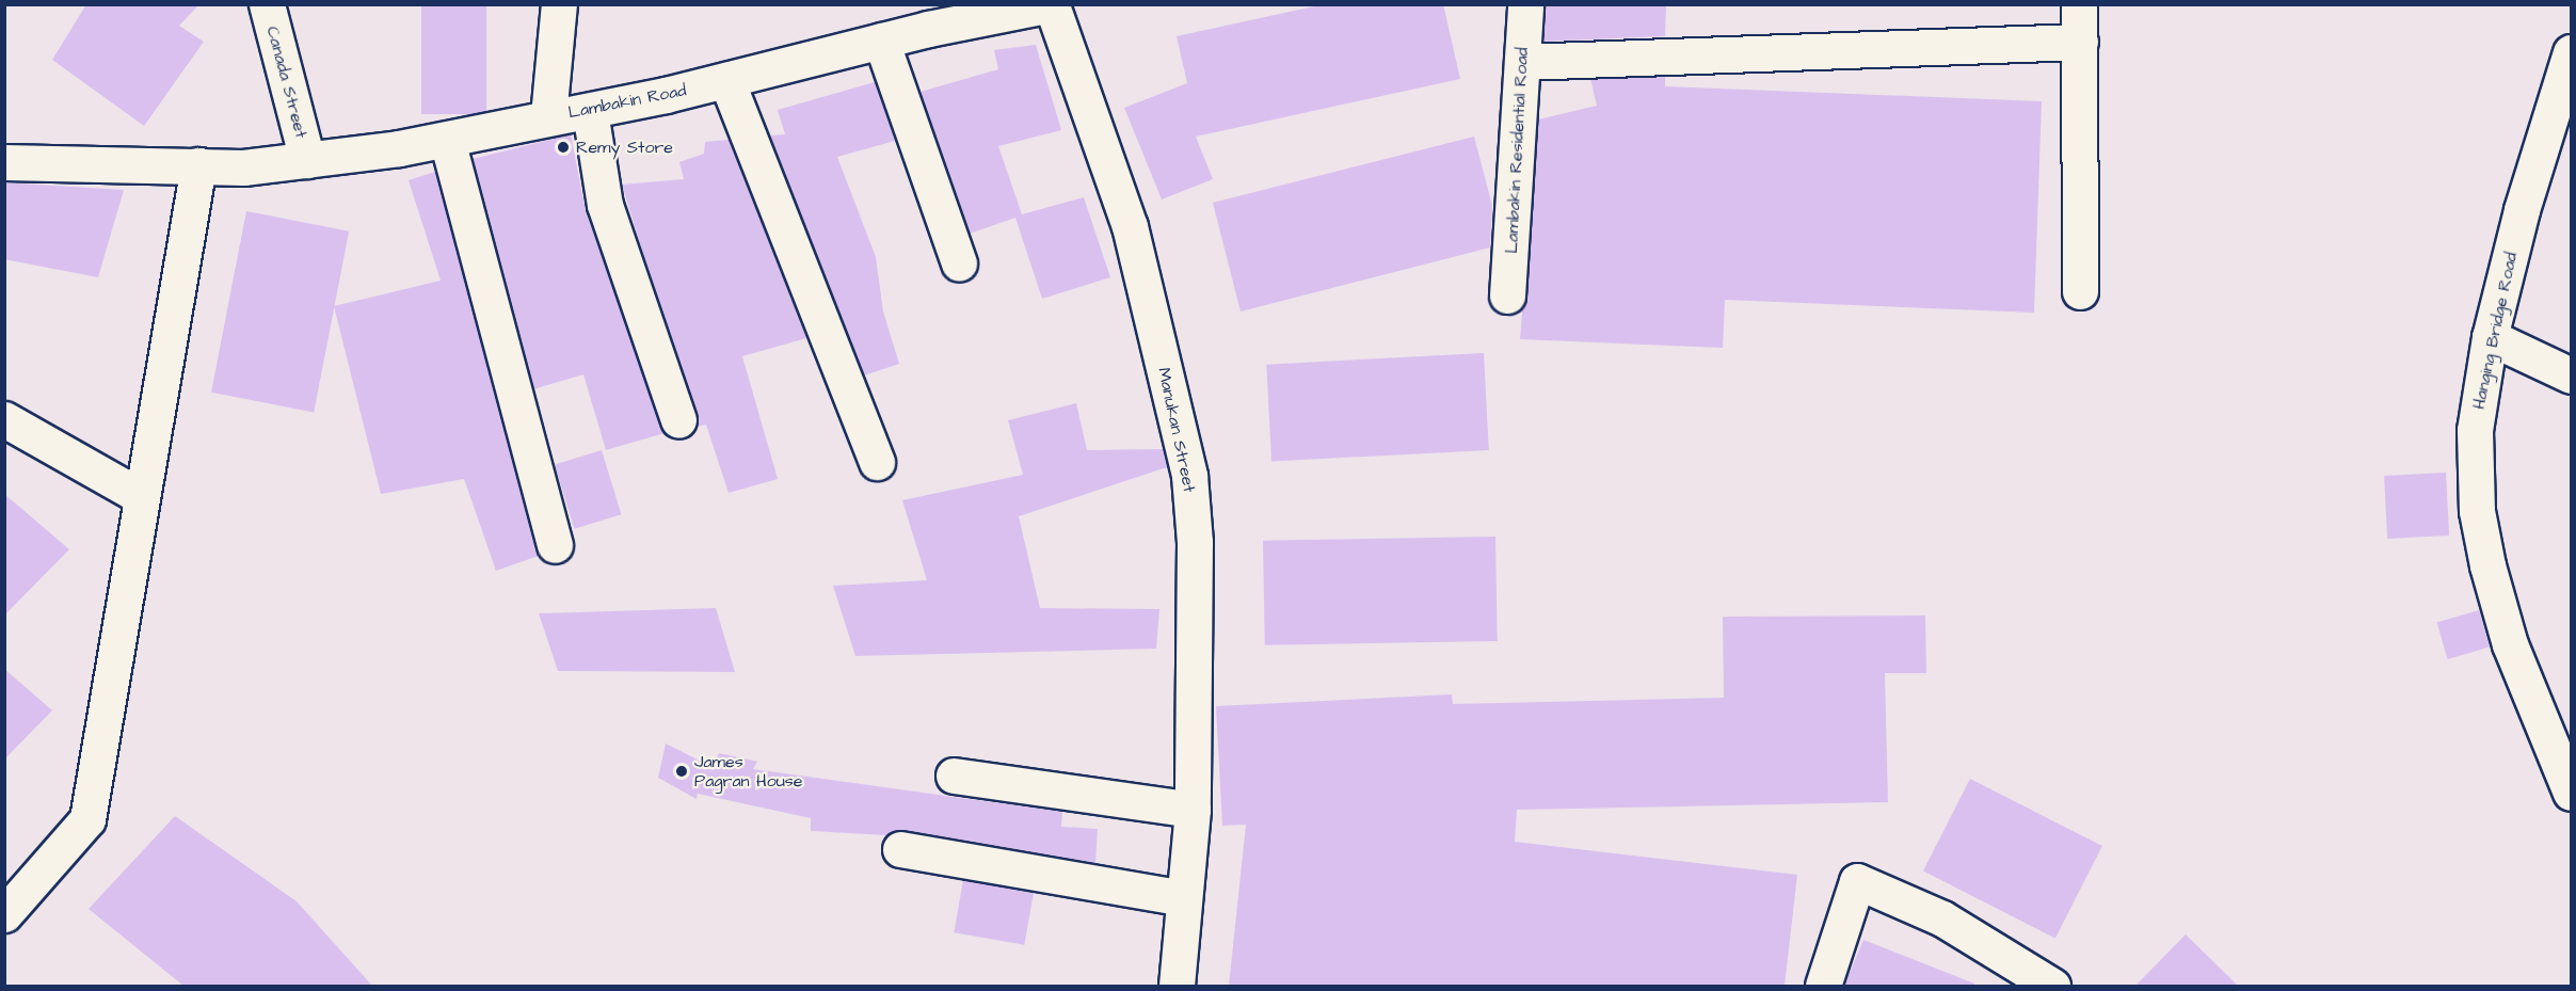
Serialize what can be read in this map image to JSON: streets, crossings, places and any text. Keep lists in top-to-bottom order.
{
  "streets": {
    "street": [
      "Canada Street",
      "Lambakin Road",
      "Lambakin Residential Road",
      "Hanging Bridge Road",
      "Manukan Street"
    ]
  },
  "crossings": [
    ["Canada Street", "Lambakin Road"],
    ["Lambakin Road", "Manukan Street"]
  ],
  "places": ["Remy Store", "James Pagran House"]
}
